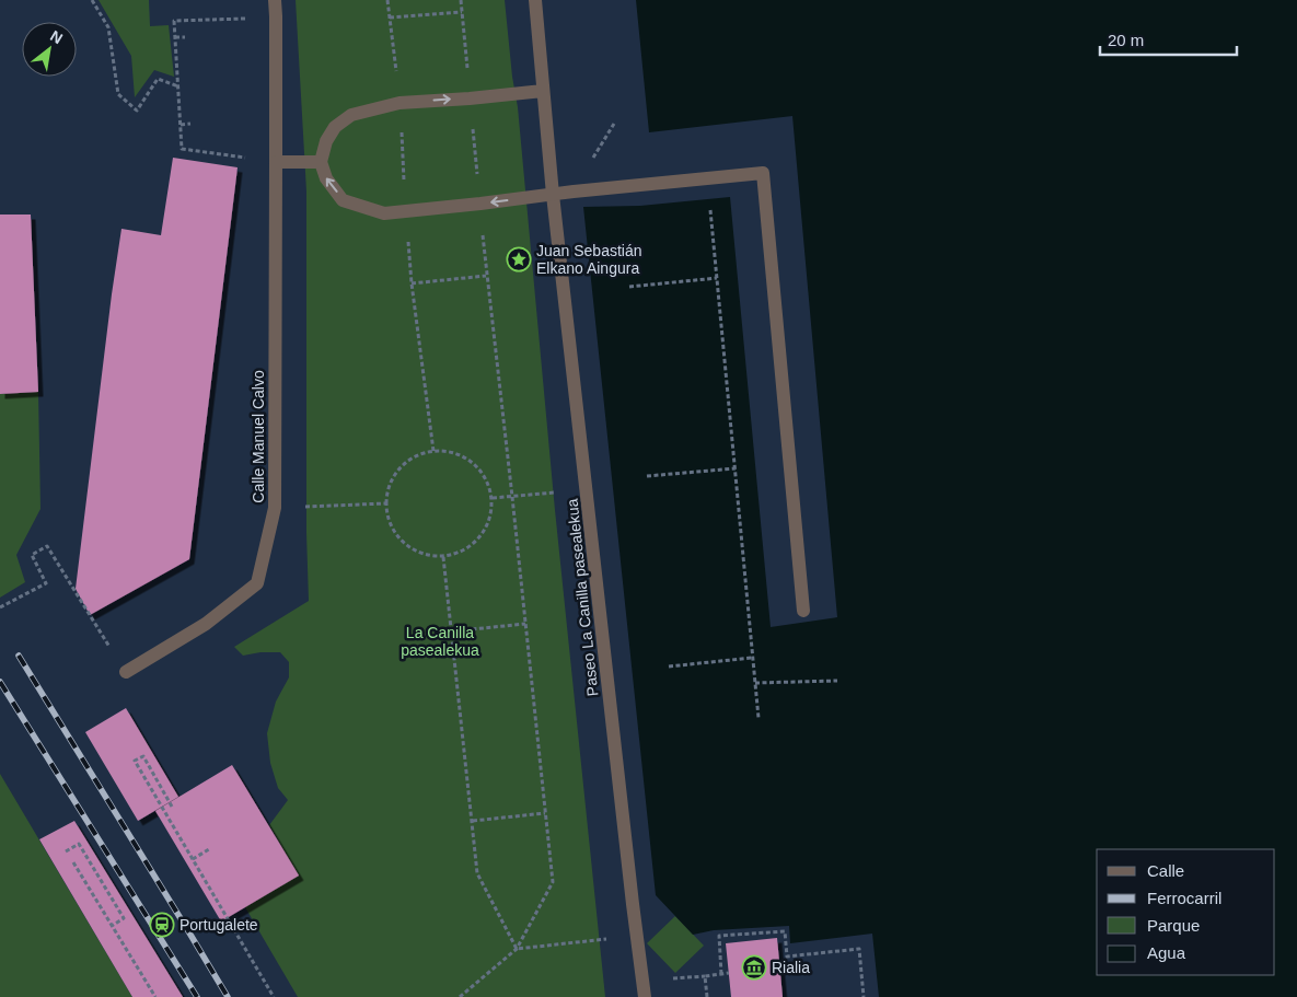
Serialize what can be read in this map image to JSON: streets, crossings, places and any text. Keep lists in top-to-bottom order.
{
  "streets": {
    "street": ["Calle Manuel Calvo", "Paseo La Canilla pasealekua"]
  },
  "parks": ["La Canilla pasealekua"],
  "places": {
    "place": ["Juan Sebastián Elkano Aingura"],
    "station": ["Portugalete"],
    "museum": ["Rialia"]
  },
  "legend": [
    "Calle",
    "Ferrocarril",
    "Parque",
    "Agua"
  ],
  "scale_bar": "20 m",
  "north": "top right"
}
